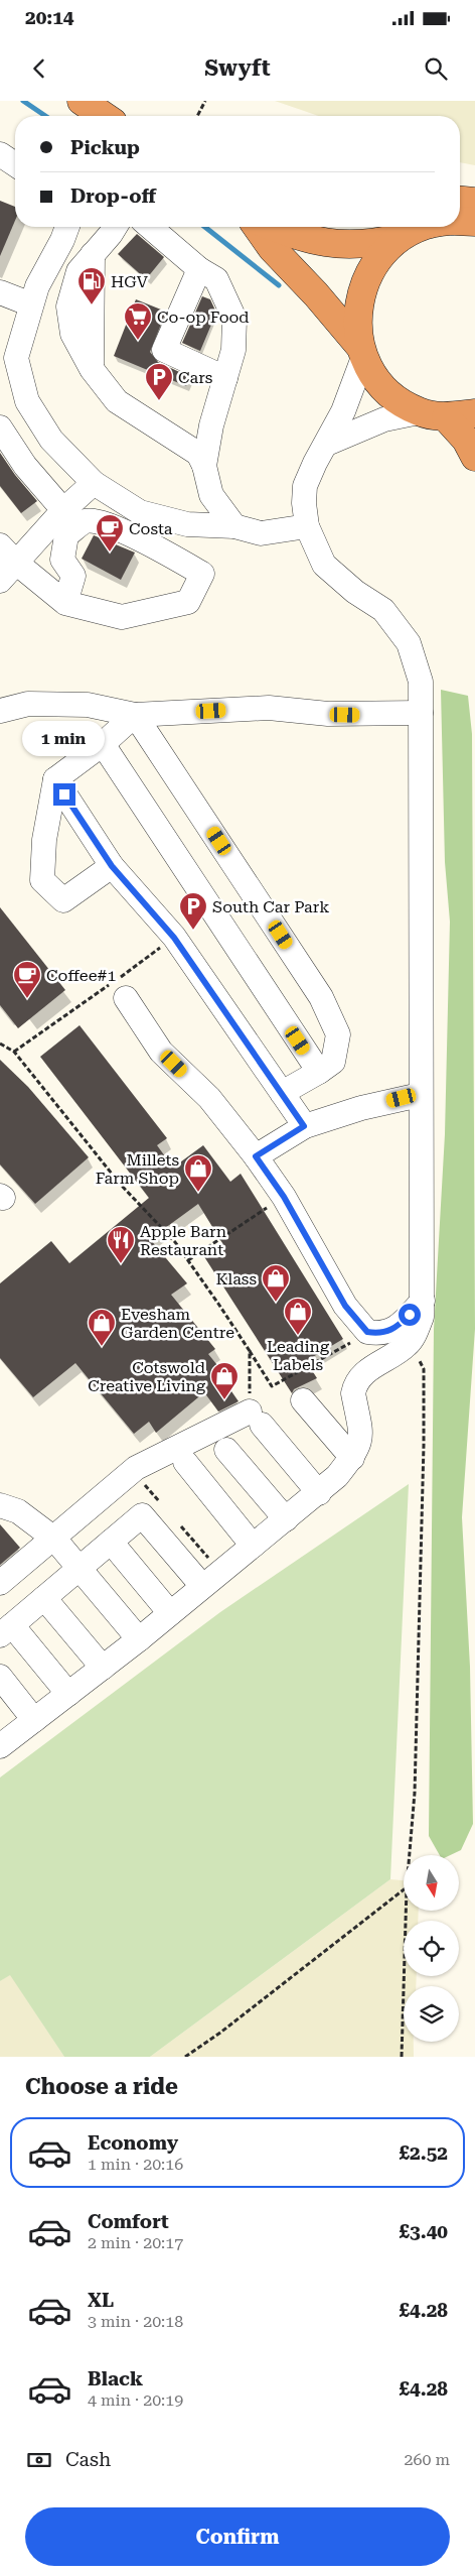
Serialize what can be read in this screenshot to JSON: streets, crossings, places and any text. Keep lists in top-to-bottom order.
{
  "places": {
    "fuel station": ["HGV"],
    "supermarket": ["Co-op Food"],
    "parking": ["Cars", "South Car Park"],
    "cafe": ["Costa", "Coffee#1"],
    "shop": [
      "Millets Farm Shop",
      "Klass",
      "Leading Labels",
      "Evesham Garden Centre",
      "Cotswold Creative Living"
    ],
    "restaurant": ["Apple Barn Restaurant"]
  },
  "north": "bottom",
  "page": {
    "status": "20:14",
    "header": "Swyft",
    "banner": ["Pickup", "Drop-off"],
    "bubble": "1 min",
    "heading": "Choose a ride",
    "list": [
      {
        "name": "Economy",
        "note": "1 min · 20:16",
        "value": "£2.52"
      },
      {
        "name": "Comfort",
        "note": "2 min · 20:17",
        "value": "£3.40"
      },
      {
        "name": "XL",
        "note": "3 min · 20:18",
        "value": "£4.28"
      },
      {
        "name": "Black",
        "note": "4 min · 20:19",
        "value": "£4.28"
      }
    ],
    "pay": ["Cash", "260 m"],
    "buttons": "Confirm"
  }
}
